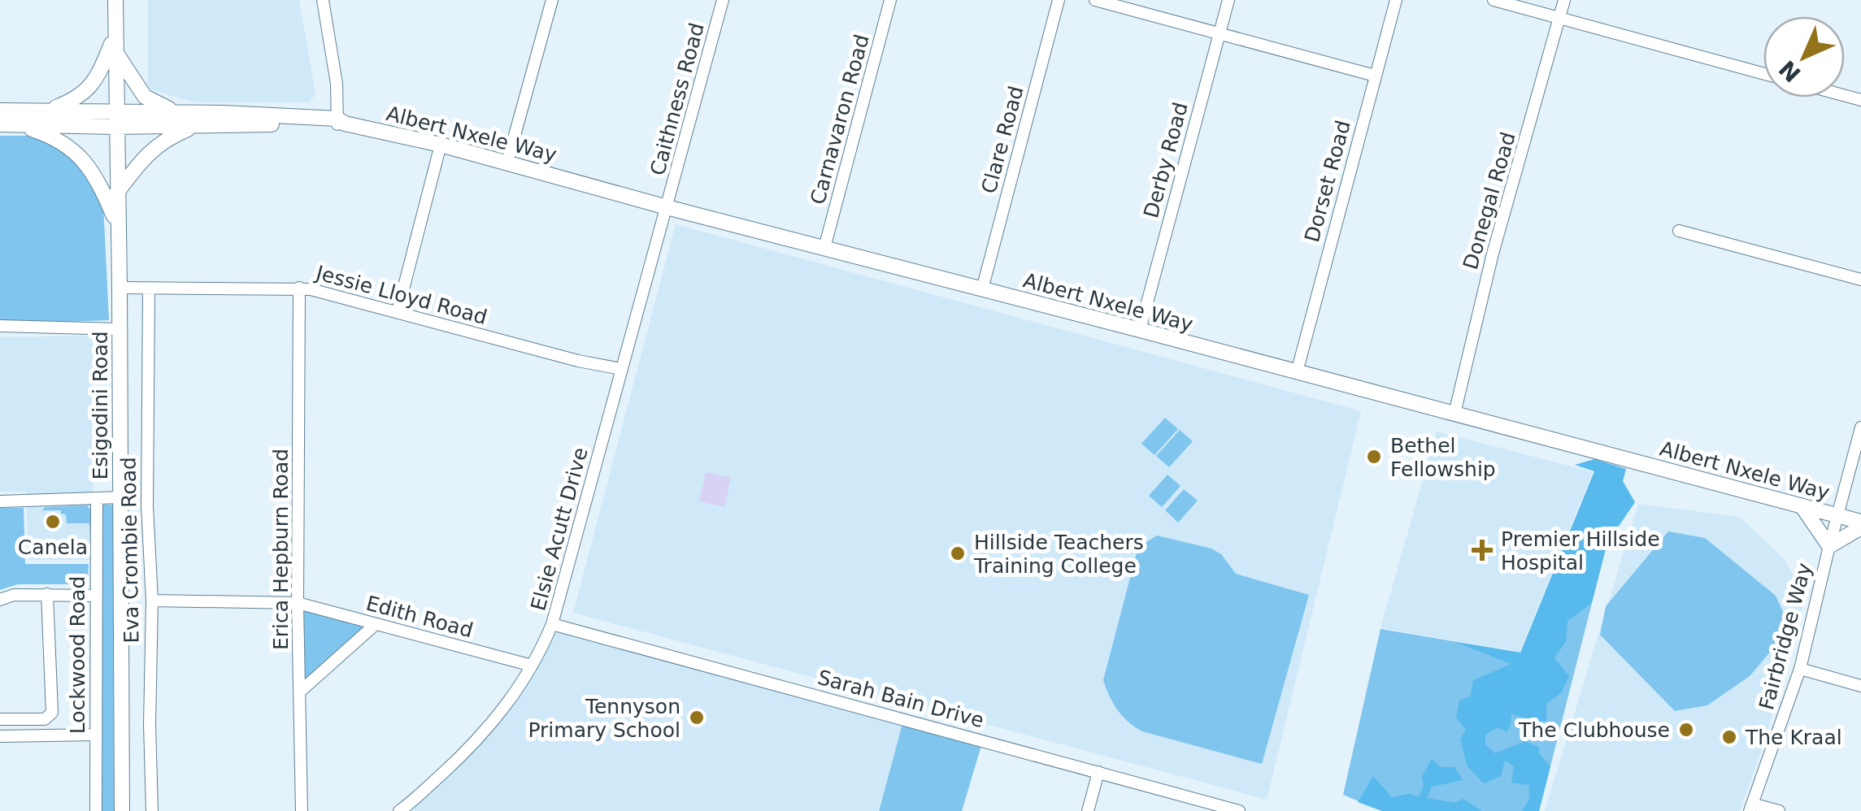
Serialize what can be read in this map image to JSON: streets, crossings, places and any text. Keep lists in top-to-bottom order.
{
  "streets": {
    "main road": ["Albert Nxele Way", "Esigodini Road"],
    "street": [
      "Caithness Road",
      "Carnavaron Road",
      "Clare Road",
      "Derby Road",
      "Dorset Road",
      "Donegal Road",
      "Jessie Lloyd Road",
      "Elsie Acutt Drive",
      "Erica Hepburn Road",
      "Eva Crombie Road",
      "Edith Road",
      "Fairbridge Way",
      "Lockwood Road",
      "Sarah Bain Drive"
    ]
  },
  "crossings": [
    ["Caithness Road", "Albert Nxele Way"],
    ["Caithness Road", "Elsie Acutt Drive"],
    ["Carnavaron Road", "Albert Nxele Way"],
    ["Albert Nxele Way", "Clare Road"],
    ["Albert Nxele Way", "Derby Road"],
    ["Albert Nxele Way", "Dorset Road"],
    ["Albert Nxele Way", "Donegal Road"],
    ["Albert Nxele Way", "Esigodini Road"],
    ["Albert Nxele Way", "Elsie Acutt Drive"],
    ["Albert Nxele Way", "Fairbridge Way"],
    ["Jessie Lloyd Road", "Esigodini Road"],
    ["Jessie Lloyd Road", "Elsie Acutt Drive"],
    ["Jessie Lloyd Road", "Erica Hepburn Road"],
    ["Jessie Lloyd Road", "Eva Crombie Road"],
    ["Elsie Acutt Drive", "Edith Road"],
    ["Elsie Acutt Drive", "Sarah Bain Drive"],
    ["Erica Hepburn Road", "Edith Road"],
    ["Eva Crombie Road", "Edith Road"]
  ],
  "places": {
    "other": [
      "Bethel Fellowship",
      "Canela",
      "Hillside Teachers Training College",
      "Tennyson Primary School",
      "The Clubhouse",
      "The Kraal"
    ],
    "health": ["Premier Hillside Hospital"]
  },
  "north": "bottom left"
}
